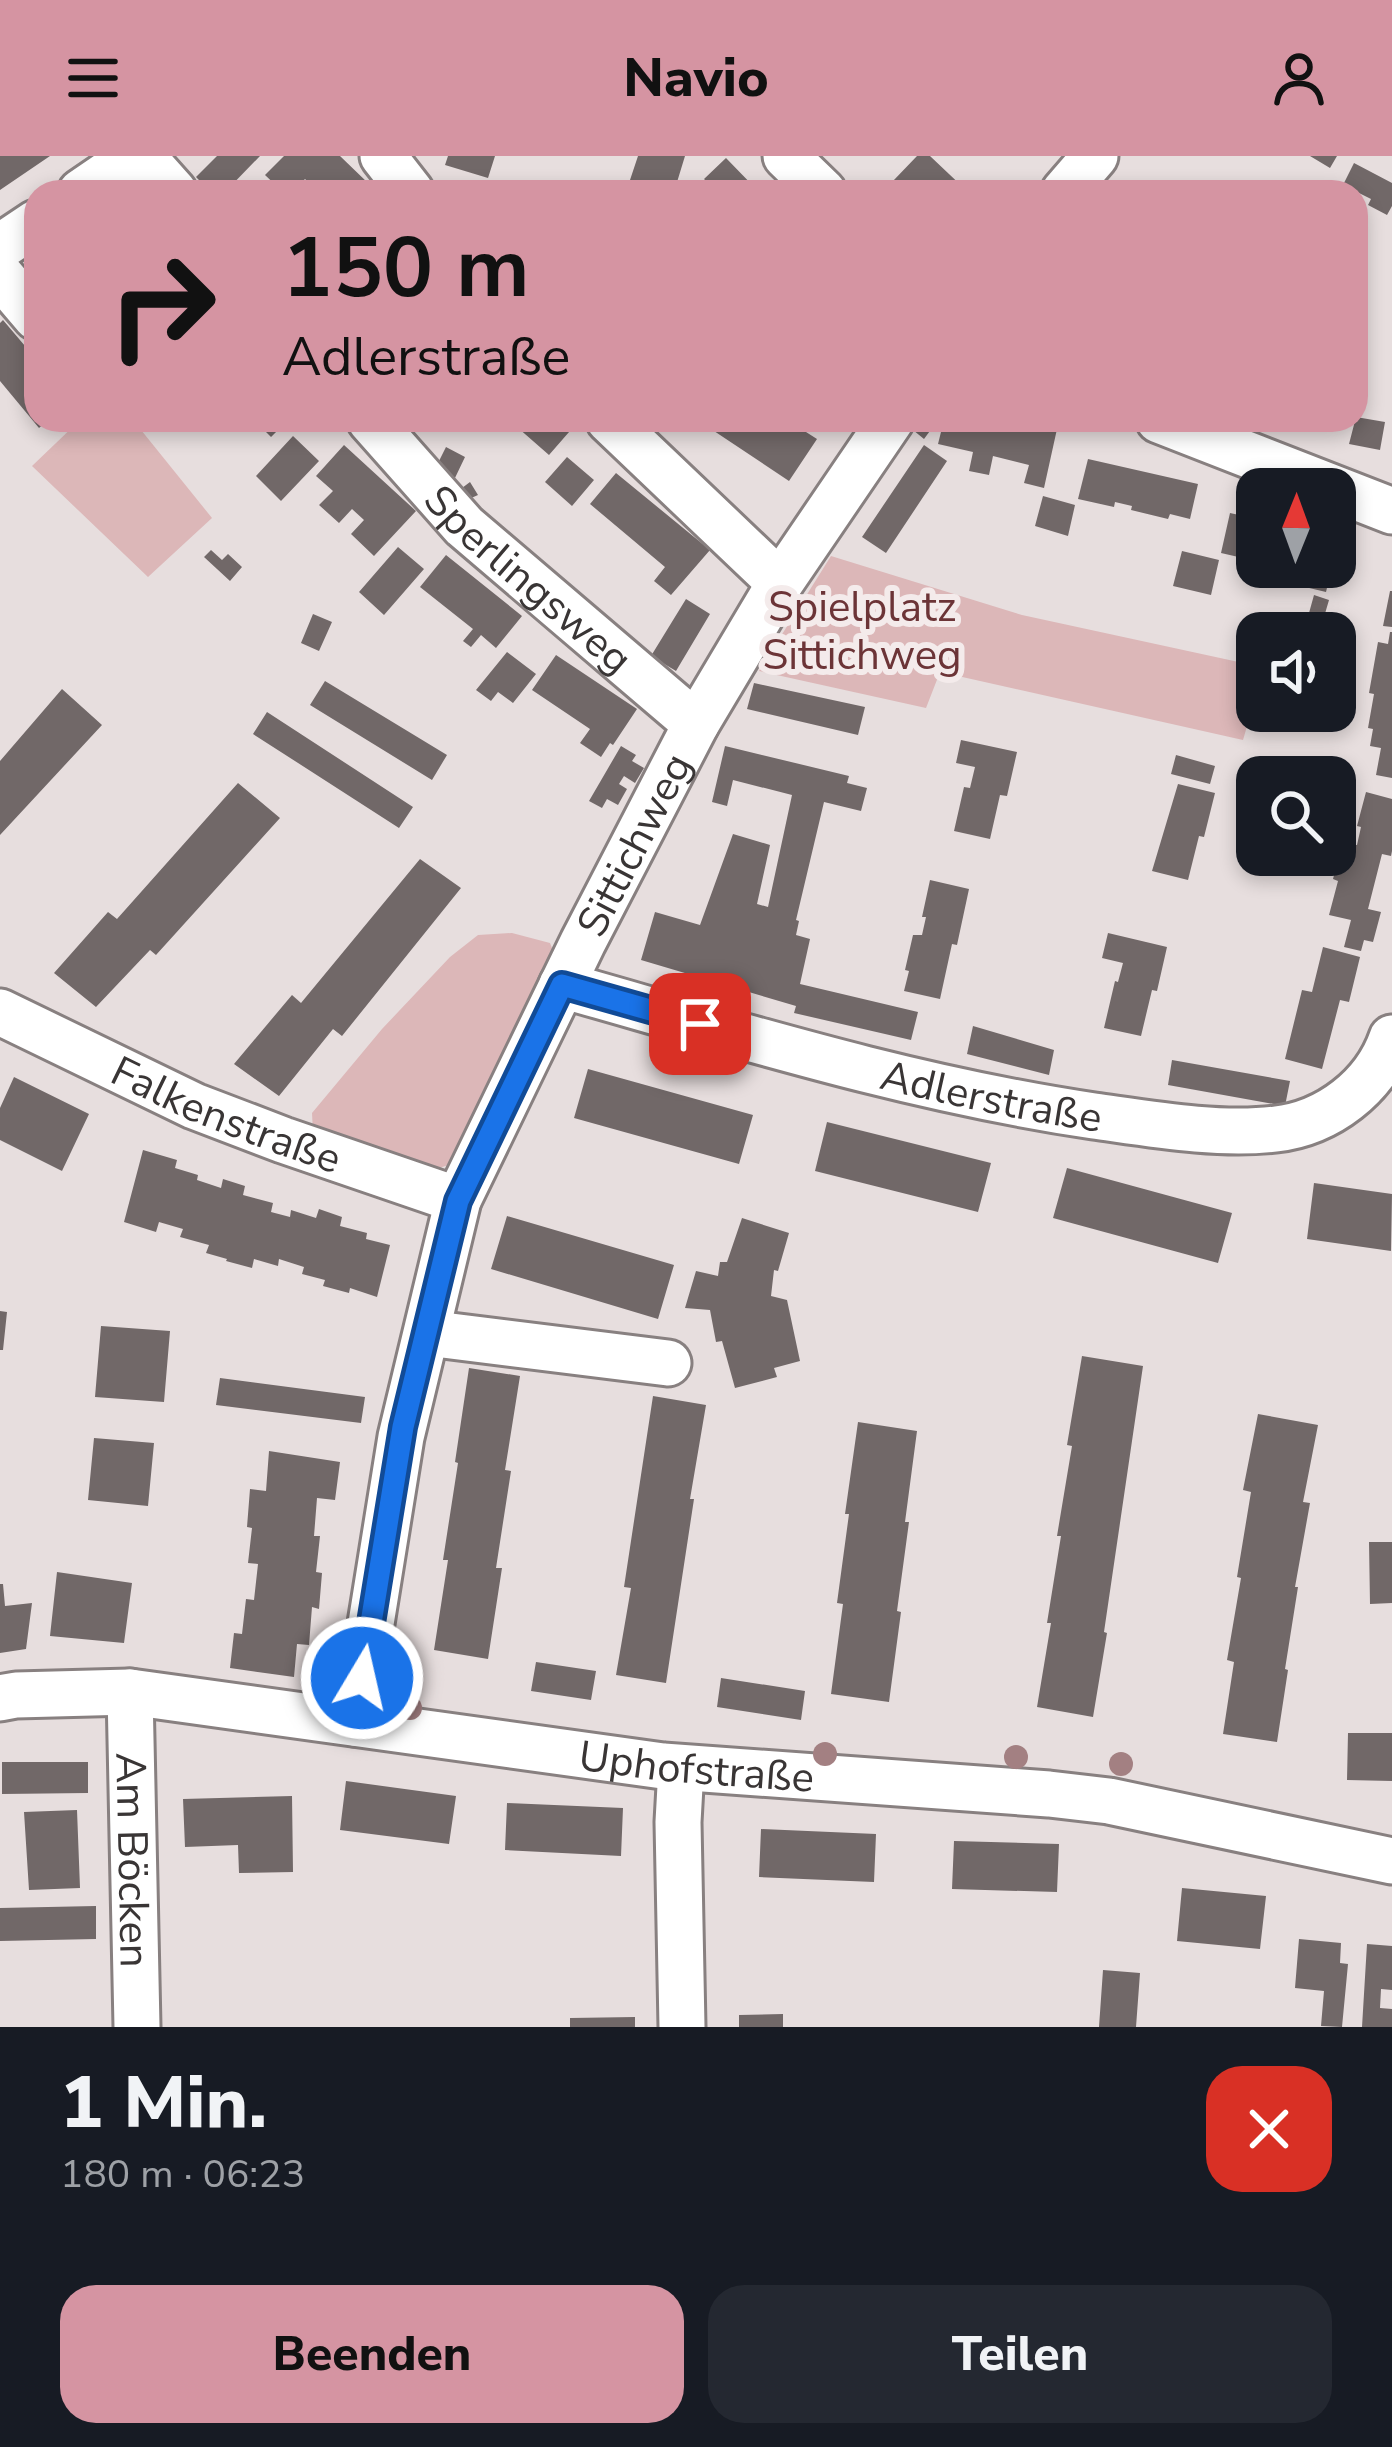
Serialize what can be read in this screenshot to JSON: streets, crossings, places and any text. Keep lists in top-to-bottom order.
{
  "streets": {
    "street": [
      "Sperlingsweg",
      "Sittichweg",
      "Adlerstraße",
      "Falkenstraße",
      "Uphofstraße",
      "Am Böcken"
    ]
  },
  "crossings": [
    ["Sperlingsweg", "Sittichweg"],
    ["Sittichweg", "Adlerstraße"],
    ["Sittichweg", "Falkenstraße"],
    ["Sittichweg", "Uphofstraße"],
    ["Uphofstraße", "Am Böcken"]
  ],
  "parks": ["Spielplatz Sittichweg"],
  "north": "top",
  "page": {
    "header": "Navio",
    "turn": ["150 m", "Adlerstraße"],
    "heading": ["1 Min.", "180 m · 06:23"],
    "buttons": ["Beenden", "Teilen"]
  }
}
